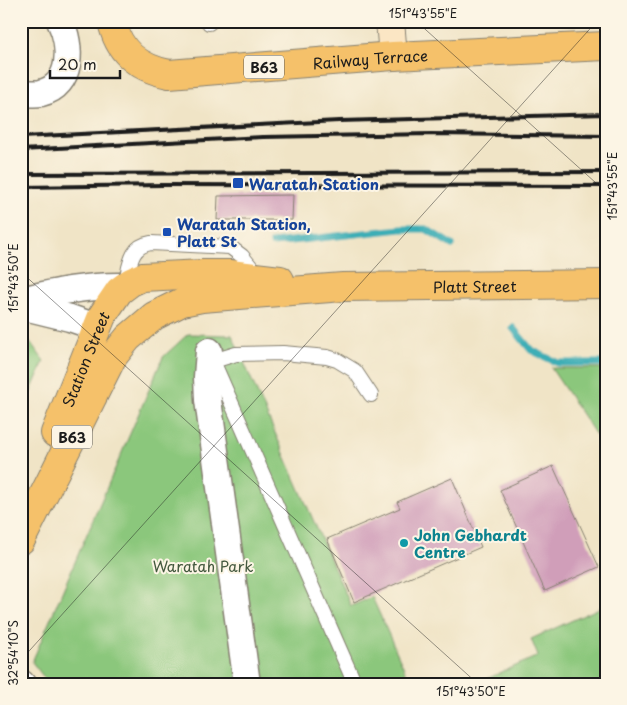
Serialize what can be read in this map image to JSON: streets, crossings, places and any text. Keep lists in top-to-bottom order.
{
  "streets": {
    "main road": [
      "Railway Terrace",
      "B63",
      "Platt Street",
      "Station Street"
    ]
  },
  "crossings": [
    ["Platt Street", "Station Street"]
  ],
  "parks": ["Waratah Park"],
  "places": {
    "transit": ["Waratah Station", "Waratah Station, Platt St"],
    "other": ["John Gebhardt Centre"]
  },
  "scale_bar": "20 m",
  "coordinates": ["151°43'55\"E", "151°43'50\"E", "32°54'10\"S"]
}
